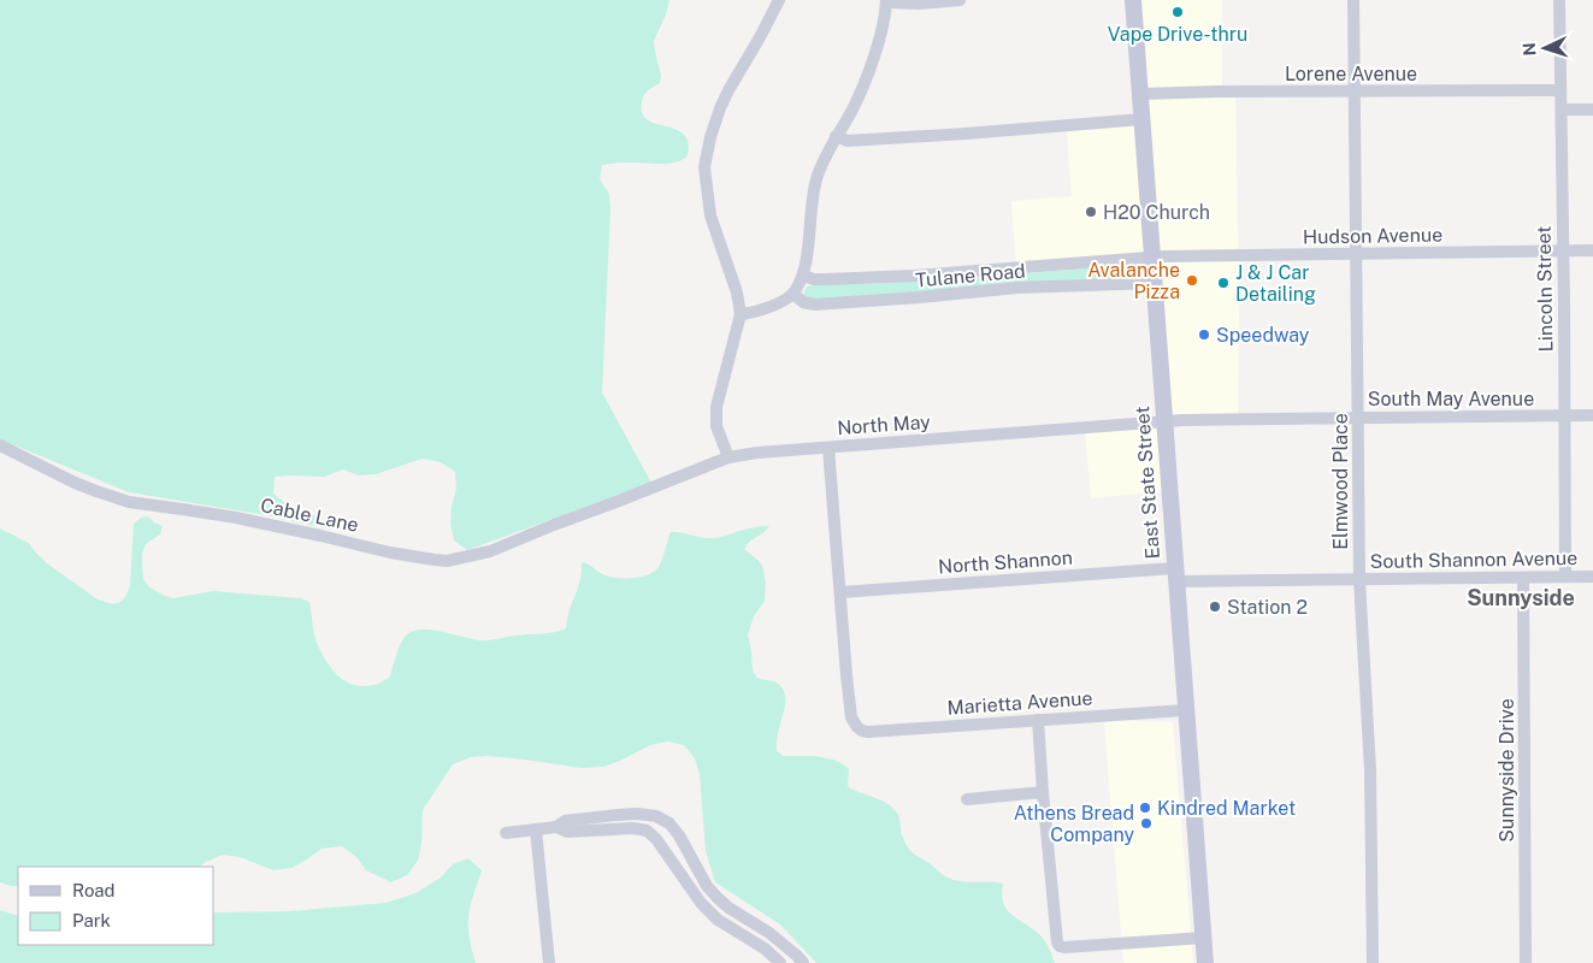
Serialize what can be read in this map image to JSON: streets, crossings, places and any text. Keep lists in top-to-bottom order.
{
  "streets": {
    "main road": ["East State Street"],
    "street": [
      "Lorene Avenue",
      "Hudson Avenue",
      "Tulane Road",
      "Lincoln Street",
      "South May Avenue",
      "North May",
      "Elmwood Place",
      "Cable Lane",
      "South Shannon Avenue",
      "North Shannon",
      "Marietta Avenue",
      "Sunnyside Drive"
    ]
  },
  "crossings": [
    ["Lorene Avenue", "Lincoln Street"],
    ["Lorene Avenue", "Elmwood Place"],
    ["Lorene Avenue", "East State Street"],
    ["Hudson Avenue", "Tulane Road"],
    ["Hudson Avenue", "Lincoln Street"],
    ["Hudson Avenue", "Elmwood Place"],
    ["Hudson Avenue", "East State Street"],
    ["Tulane Road", "East State Street"],
    ["Lincoln Street", "South May Avenue"],
    ["Lincoln Street", "South Shannon Avenue"],
    ["South May Avenue", "North May"],
    ["South May Avenue", "Elmwood Place"],
    ["South May Avenue", "East State Street"],
    ["North May", "East State Street"],
    ["North May", "Cable Lane"],
    ["Elmwood Place", "South Shannon Avenue"],
    ["East State Street", "South Shannon Avenue"],
    ["East State Street", "North Shannon"],
    ["East State Street", "Marietta Avenue"],
    ["South Shannon Avenue", "North Shannon"],
    ["South Shannon Avenue", "Sunnyside Drive"],
    ["North Shannon", "Marietta Avenue"]
  ],
  "districts": ["Sunnyside"],
  "places": [
    "Vape Drive-thru",
    "H20 Church",
    "Avalanche Pizza",
    "J & J Car Detailing",
    "Speedway",
    "Station 2",
    "Kindred Market",
    "Athens Bread Company"
  ],
  "legend": ["Road", "Park"],
  "north": "left"
}
